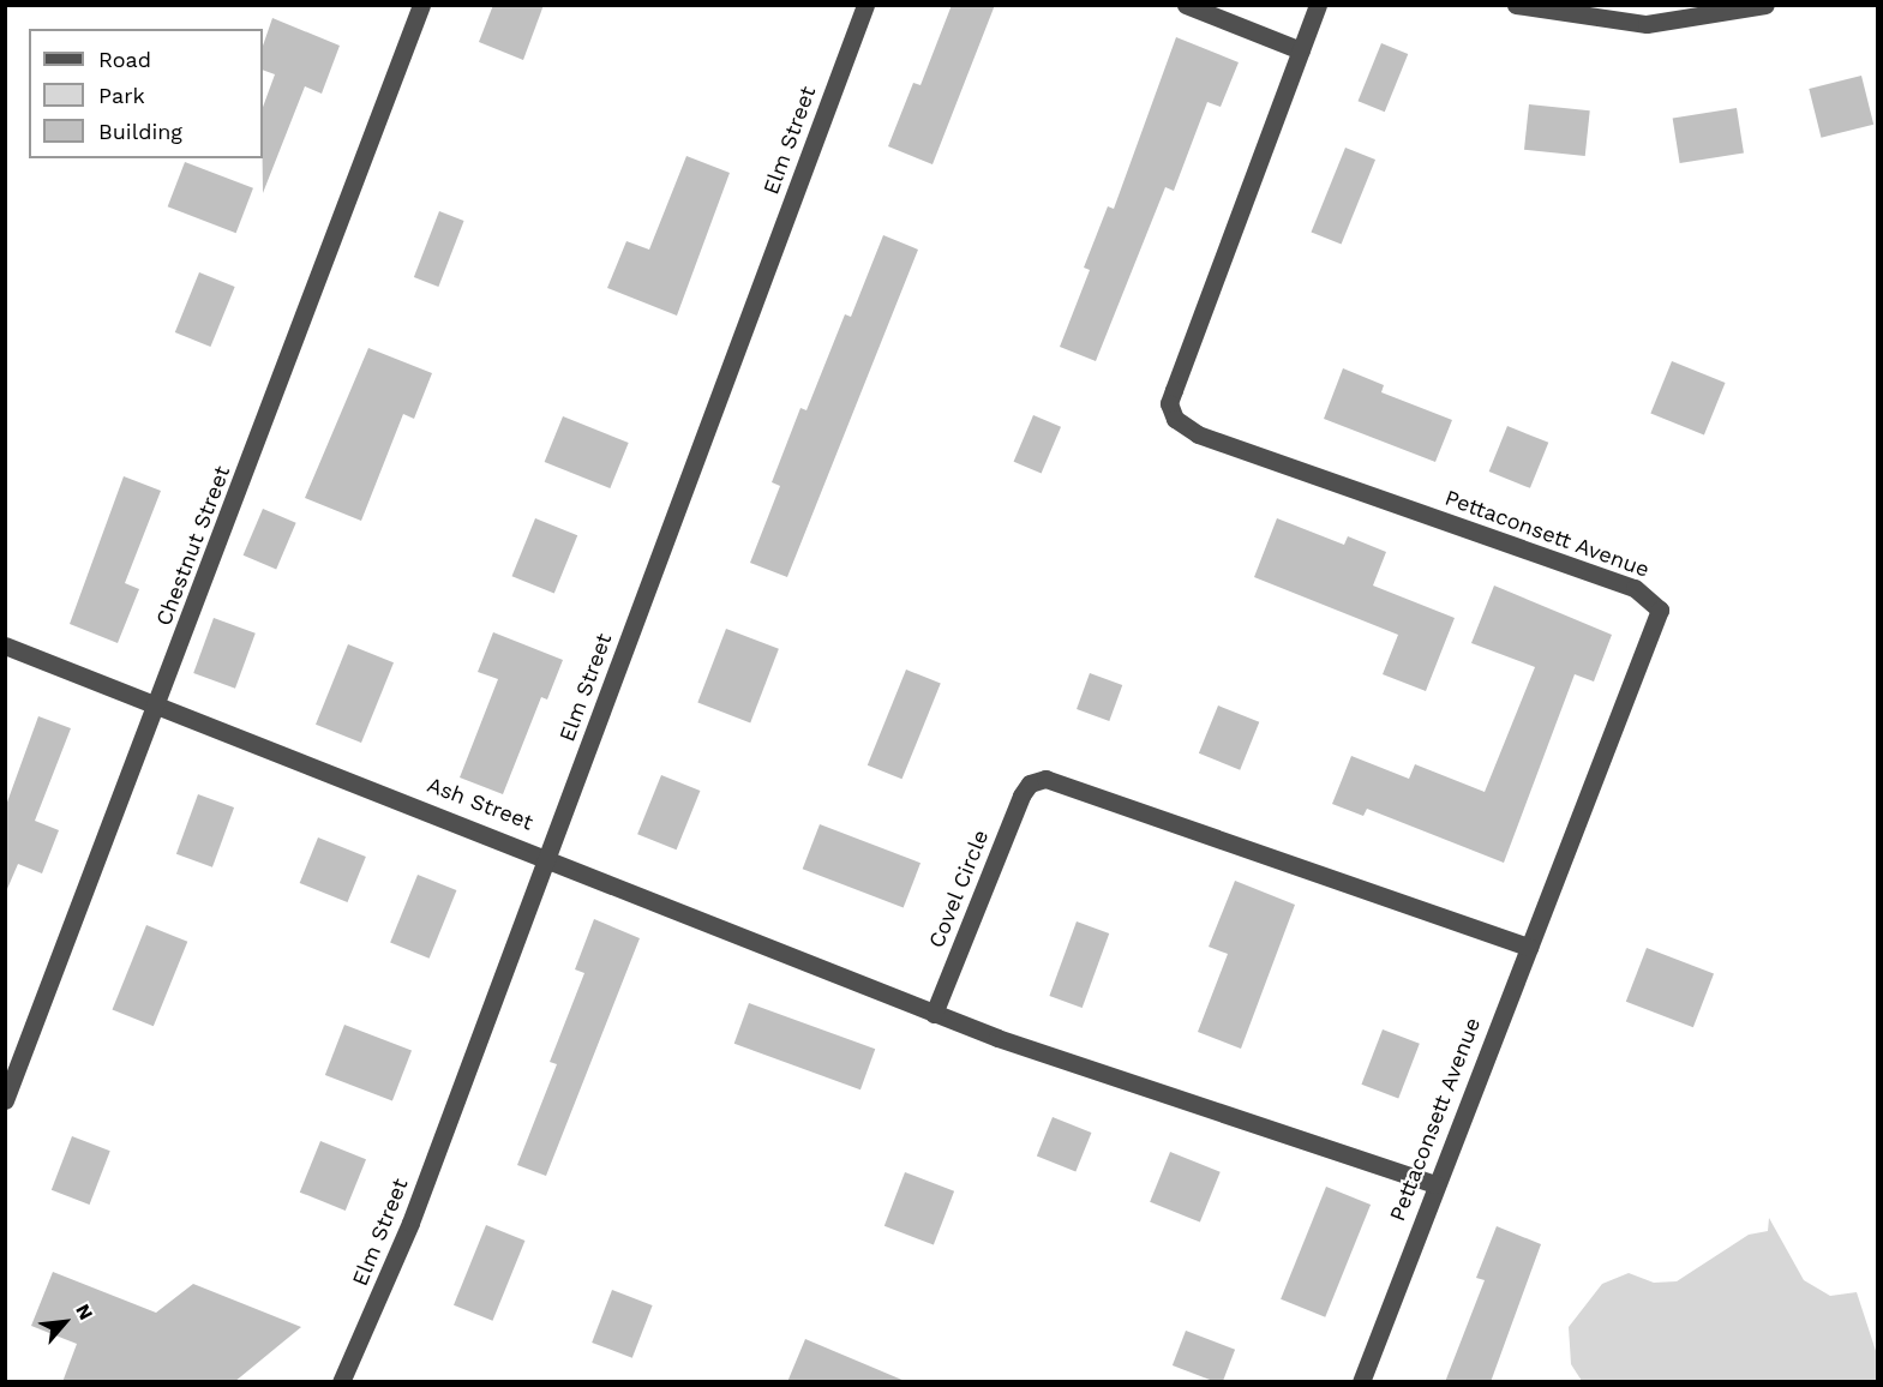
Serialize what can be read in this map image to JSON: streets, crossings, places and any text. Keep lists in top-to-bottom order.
{
  "streets": {
    "street": [
      "Elm Street",
      "Pettaconsett Avenue",
      "Chestnut Street",
      "Ash Street",
      "Covel Circle"
    ]
  },
  "crossings": [
    ["Elm Street", "Ash Street"],
    ["Pettaconsett Avenue", "Covel Circle"],
    ["Chestnut Street", "Ash Street"],
    ["Ash Street", "Covel Circle"]
  ],
  "legend": ["Road", "Park", "Building"],
  "north": "top right"
}
